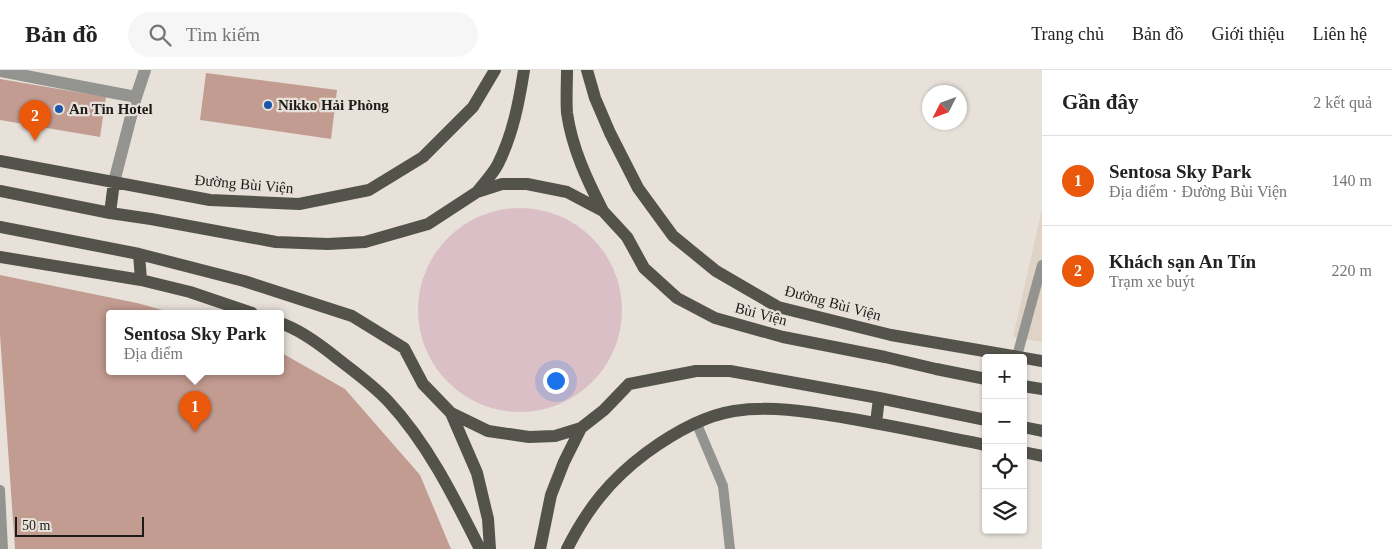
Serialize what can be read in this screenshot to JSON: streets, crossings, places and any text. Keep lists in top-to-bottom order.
{
  "streets": {
    "main road": ["Đường Bùi Viện", "Bùi Viện"]
  },
  "places": ["Nikko Hải Phòng", "An Tin Hotel"],
  "scale_bar": "50 m",
  "north": "bottom left",
  "page": {
    "header": "Bản đồ",
    "search": "Tìm kiếm",
    "nav": [
      "Trang chủ",
      "Bản đồ",
      "Giới thiệu",
      "Liên hệ"
    ],
    "heading": ["Gần đây", "2 kết quả"],
    "pins": ["2", "1"],
    "list": [
      {
        "mark": "1",
        "name": "Sentosa Sky Park",
        "note": "Địa điểm · Đường Bùi Viện",
        "value": "140 m"
      },
      {
        "mark": "2",
        "name": "Khách sạn An Tín",
        "note": "Trạm xe buýt",
        "value": "220 m"
      }
    ],
    "popup": ["Sentosa Sky Park", "Địa điểm"],
    "map_buttons": ["+", "−"],
    "scale": "50 m"
  }
}
